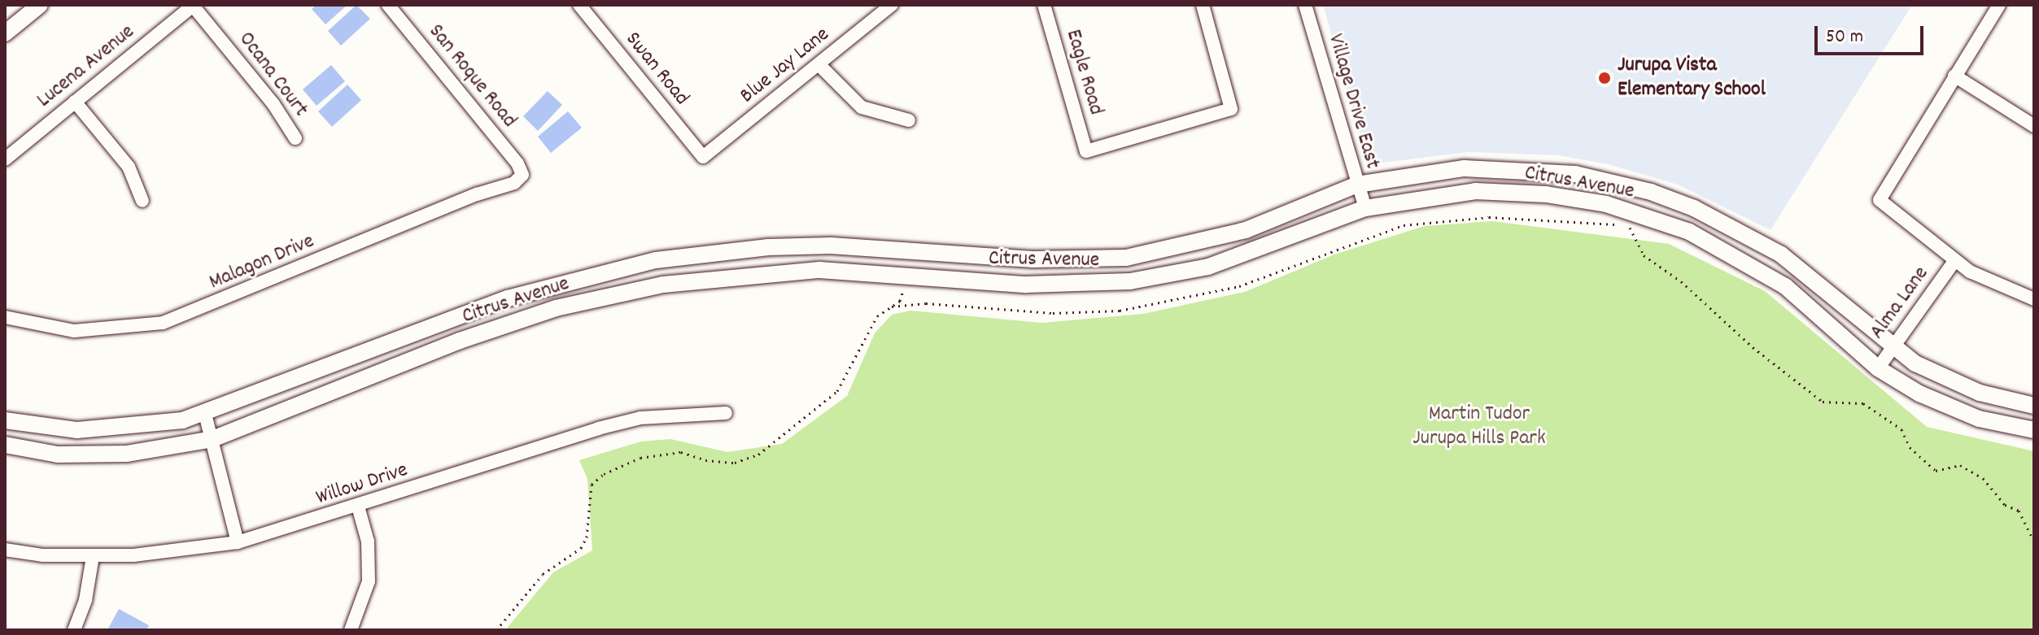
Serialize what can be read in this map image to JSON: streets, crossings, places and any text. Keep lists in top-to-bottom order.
{
  "streets": {
    "street": [
      "Blue Jay Lane",
      "Lucena Avenue",
      "Swan Road",
      "Eagle Road",
      "Ocana Court",
      "San Roque Road",
      "Village Drive East",
      "Citrus Avenue",
      "Malagon Drive",
      "Alma Lane",
      "Willow Drive"
    ]
  },
  "crossings": [
    ["Blue Jay Lane", "Swan Road"],
    ["Lucena Avenue", "Ocana Court"],
    ["San Roque Road", "Malagon Drive"],
    ["Village Drive East", "Citrus Avenue"],
    ["Citrus Avenue", "Alma Lane"]
  ],
  "parks": ["Martin Tudor Jurupa Hills Park"],
  "places": ["Jurupa Vista Elementary School"],
  "scale_bar": "50 m"
}
